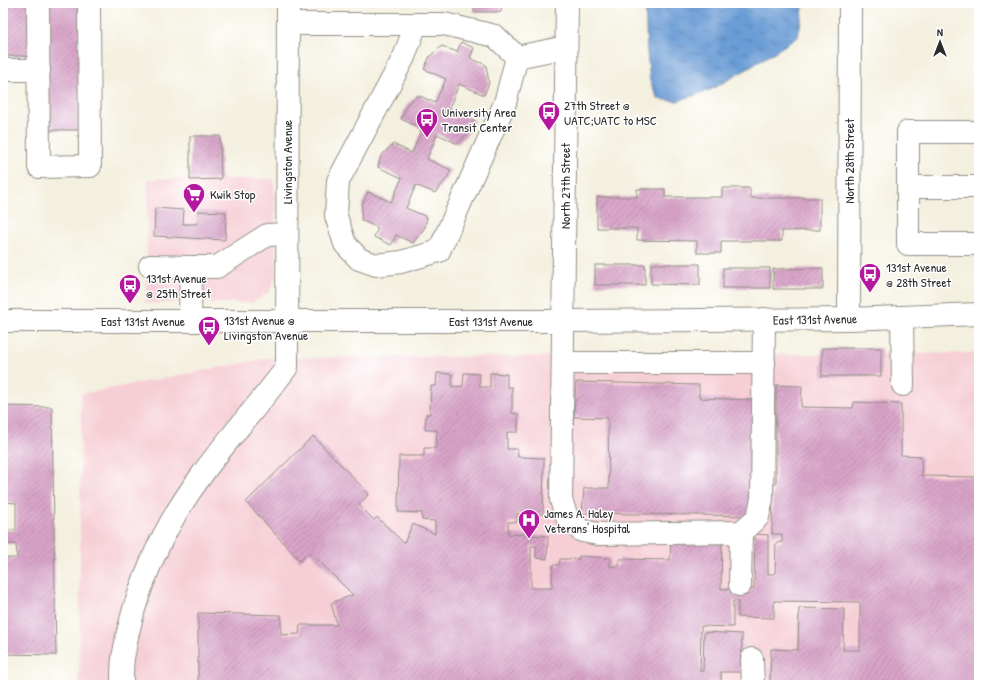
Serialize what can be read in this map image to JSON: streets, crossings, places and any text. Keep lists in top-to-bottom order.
{
  "streets": {
    "street": [
      "North 28th Street",
      "Livingston Avenue",
      "North 27th Street",
      "East 131st Avenue"
    ]
  },
  "crossings": [
    ["North 28th Street", "East 131st Avenue"],
    ["Livingston Avenue", "East 131st Avenue"],
    ["North 27th Street", "East 131st Avenue"]
  ],
  "places": {
    "bus stop": [
      "27th Street @ UATC;UATC to MSC",
      "University Area Transit Center",
      "131st Avenue @ 28th Street",
      "131st Avenue @ 25th Street",
      "131st Avenue @ Livingston Avenue"
    ],
    "supermarket": ["Kwik Stop"],
    "hospital": ["James A. Haley Veterans' Hospital"]
  },
  "north": "top"
}
